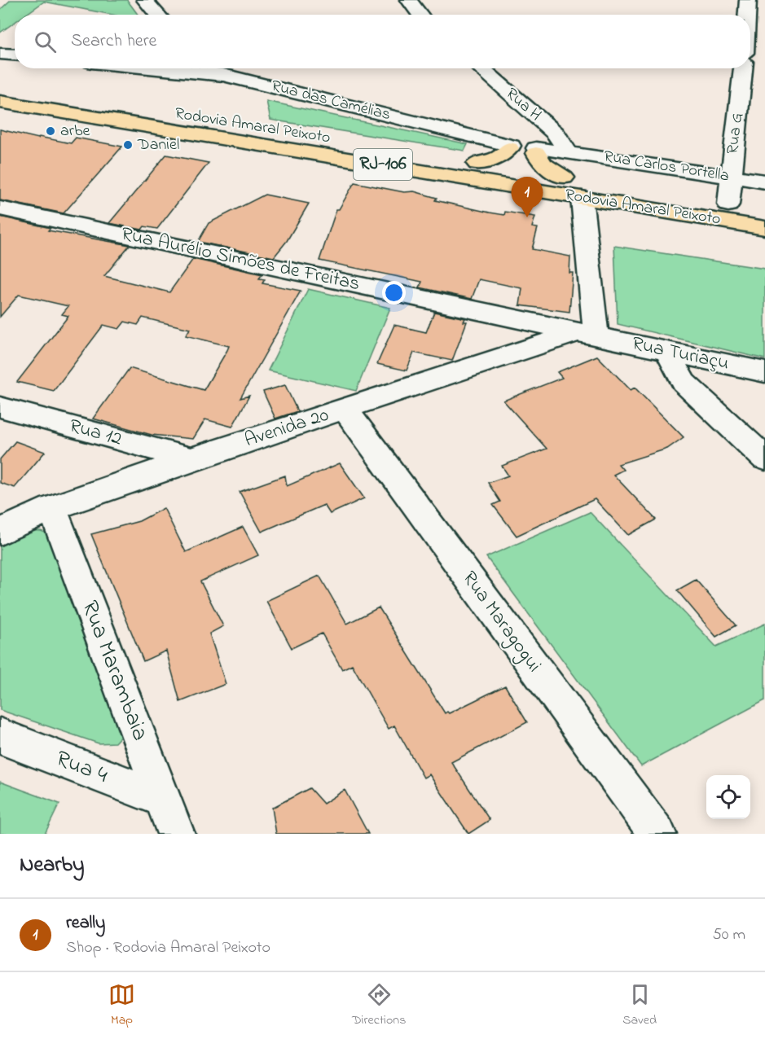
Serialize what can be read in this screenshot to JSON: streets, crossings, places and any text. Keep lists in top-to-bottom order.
{
  "streets": {
    "highway": ["Rodovia Amaral Peixoto", "RJ-106"],
    "street": [
      "Rua das Camélias",
      "Rua H",
      "Rua G",
      "Rua Carlos Portella",
      "Rua Aurélio Simões de Freitas",
      "Rua Turiaçu",
      "Avenida 20",
      "Rua 12",
      "Rua Maragogui",
      "Rua Marambaia",
      "Rua 4"
    ]
  },
  "crossings": [
    ["Rua H", "Rua Carlos Portella"],
    ["Rodovia Amaral Peixoto", "Rua G"],
    ["Rua G", "Rua Carlos Portella"],
    ["Rua Aurélio Simões de Freitas", "Rua Turiaçu"],
    ["Rua Aurélio Simões de Freitas", "Avenida 20"],
    ["Rua Turiaçu", "Avenida 20"],
    ["Avenida 20", "Rua 12"],
    ["Avenida 20", "Rua Maragogui"],
    ["Avenida 20", "Rua Marambaia"],
    ["Rua Marambaia", "Rua 4"]
  ],
  "places": ["arbe", "Daniel"],
  "page": {
    "search": "Search here",
    "pins": "1",
    "heading": "Nearby",
    "list": [
      {
        "mark": "1",
        "name": "really",
        "note": "Shop · Rodovia Amaral Peixoto",
        "value": "50 m"
      }
    ],
    "nav": ["Map", "Directions", "Saved"]
  }
}
